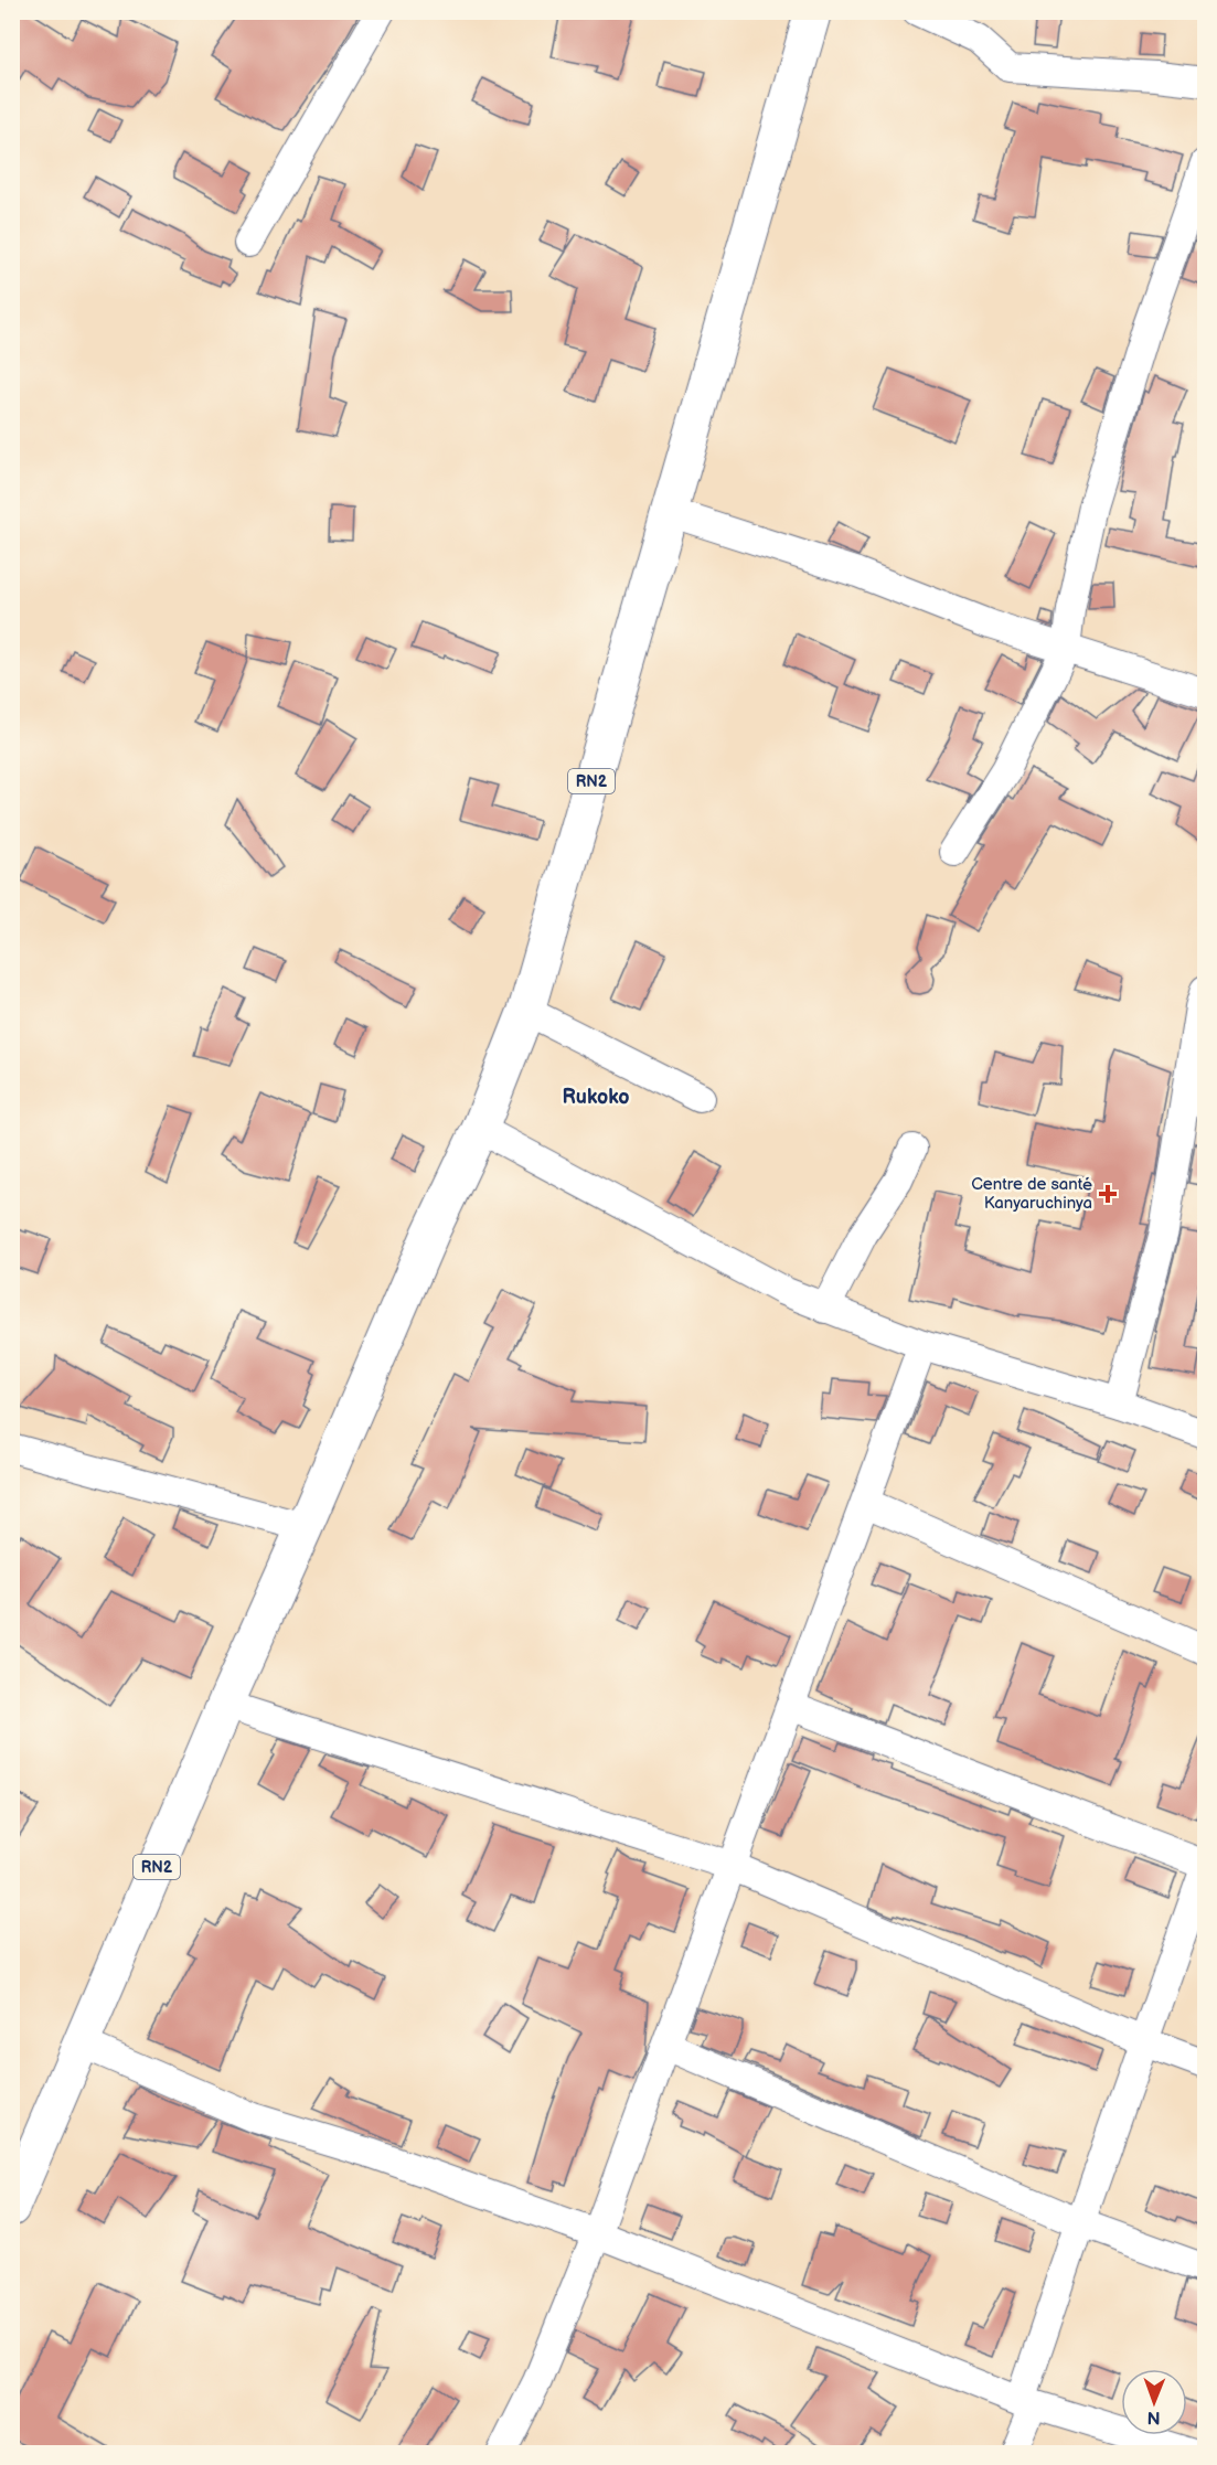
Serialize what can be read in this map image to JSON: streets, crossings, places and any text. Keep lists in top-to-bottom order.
{
  "streets": {
    "highway": ["RN2"]
  },
  "districts": ["Rukoko"],
  "places": {
    "health": ["Centre de santé Kanyaruchinya"]
  },
  "north": "bottom"
}
